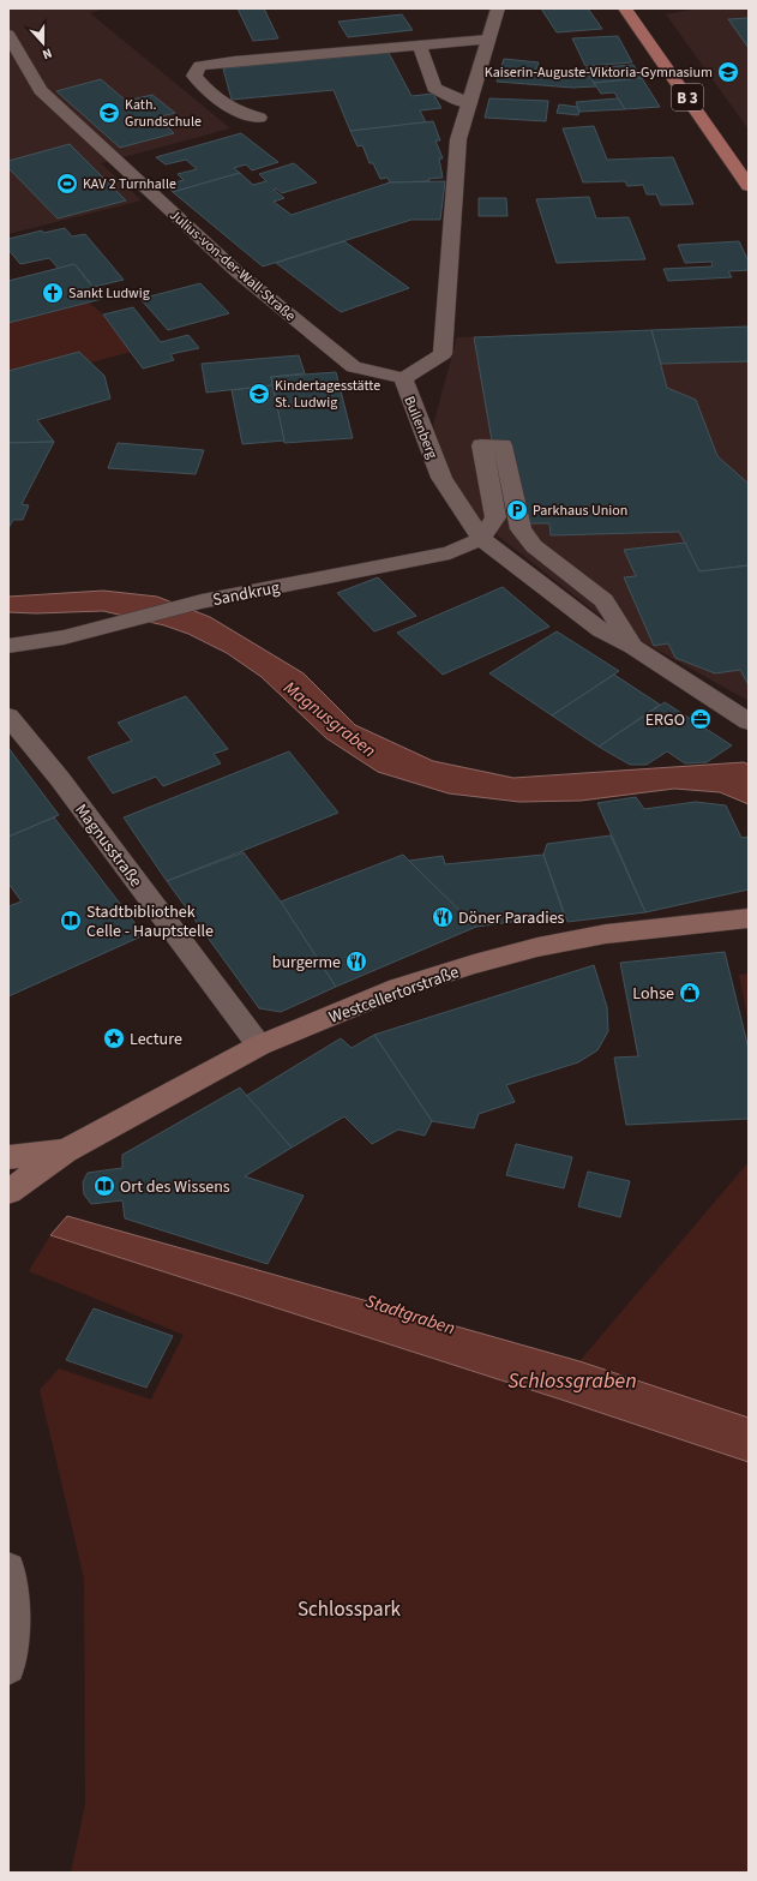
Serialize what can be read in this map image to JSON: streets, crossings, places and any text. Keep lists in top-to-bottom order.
{
  "streets": {
    "main road": ["B 3"],
    "street": [
      "Julius-von-der-Wall-Straße",
      "Bullenberg",
      "Sandkrug",
      "Magnusstraße",
      "Westcellertorstraße"
    ]
  },
  "crossings": [
    ["Julius-von-der-Wall-Straße", "Bullenberg"],
    ["Bullenberg", "Sandkrug"],
    ["Magnusstraße", "Westcellertorstraße"]
  ],
  "water": ["Magnusgraben", "Stadtgraben", "Schlossgraben"],
  "parks": ["Schlosspark"],
  "places": {
    "school or university": ["Kaiserin-Auguste-Viktoria-Gymnasium", "Kath. Grundschule", "Kindertagesstätte St. Ludwig"],
    "sports": ["KAV 2 Turnhalle"],
    "church": ["Sankt Ludwig"],
    "parking": ["Parkhaus Union"],
    "office": ["ERGO"],
    "restaurant": ["Döner Paradies", "burgerme"],
    "library": ["Stadtbibliothek Celle - Hauptstelle", "Ort des Wissens"],
    "shop": ["Lohse"],
    "place": ["Lecture"]
  },
  "north": "bottom"
}
